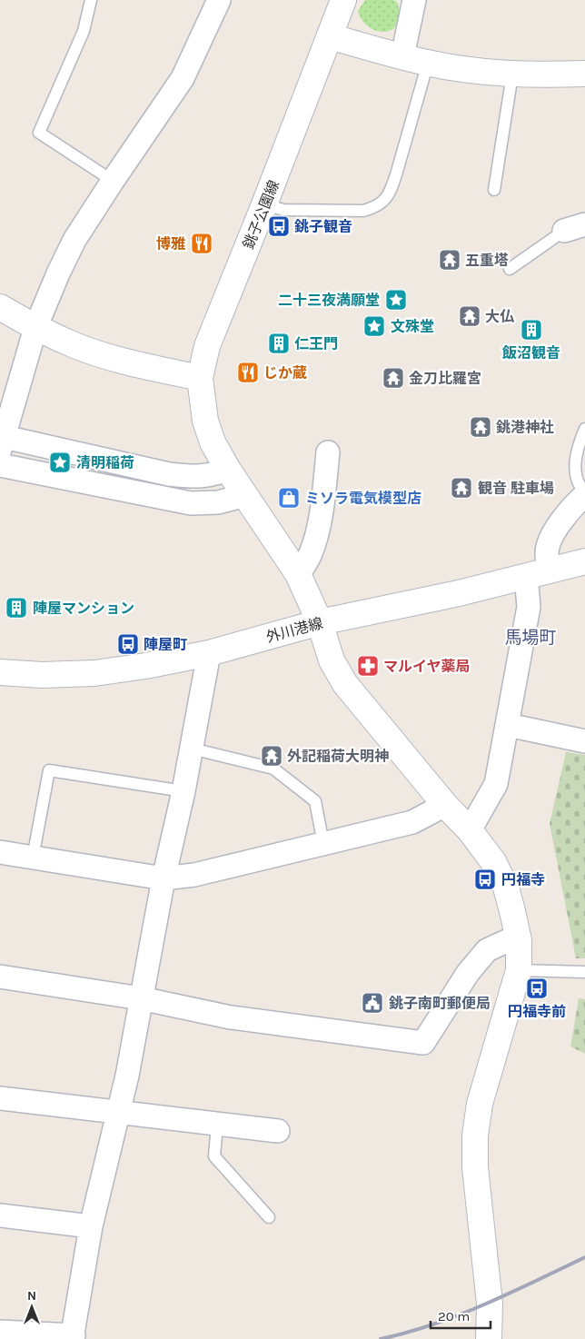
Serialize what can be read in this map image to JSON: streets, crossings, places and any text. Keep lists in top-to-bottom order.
{
  "streets": {
    "main road": ["銚子公園線", "外川港線"]
  },
  "crossings": [
    ["銚子公園線", "外川港線"]
  ],
  "districts": ["馬場町"],
  "places": {
    "bus stop": [
      "銚子観音",
      "陣屋町",
      "円福寺",
      "円福寺前"
    ],
    "restaurant": ["博雅", "じか蔵"],
    "temple": [
      "五重塔",
      "大仏",
      "金刀比羅宮",
      "銚港神社",
      "観音 駐車場",
      "外記稲荷大明神"
    ],
    "place": ["二十三夜満願堂", "文殊堂", "清明稲荷"],
    "building": ["飯沼観音", "仁王門", "陣屋マンション"],
    "shop": ["ミソラ電気模型店"],
    "pharmacy": ["マルイヤ薬局"],
    "public building": ["銚子南町郵便局"]
  },
  "scale_bar": "20 m",
  "north": "top"
}
